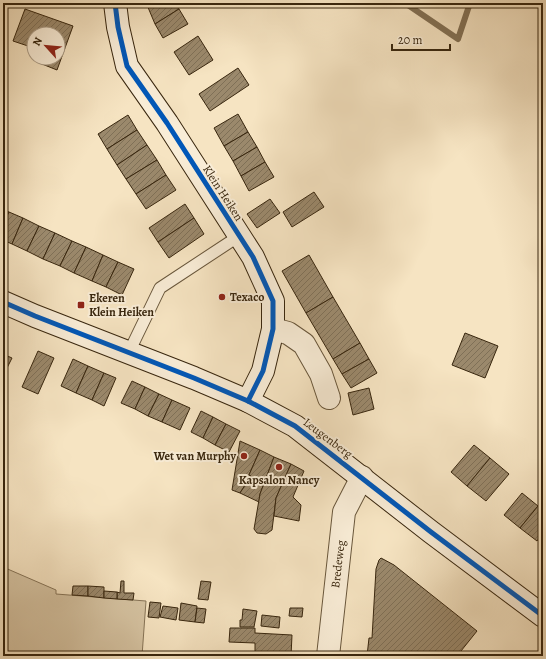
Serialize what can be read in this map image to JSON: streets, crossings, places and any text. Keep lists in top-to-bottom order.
{
  "streets": {
    "street": ["Klein Heiken", "Leugenberg", "Bredeweg"]
  },
  "crossings": [
    ["Klein Heiken", "Leugenberg"],
    ["Leugenberg", "Bredeweg"]
  ],
  "places": {
    "other": ["Texaco", "Wet van Murphy", "Kapsalon Nancy"],
    "transit": ["Ekeren Klein Heiken"]
  },
  "scale_bar": "20 m",
  "north": "top left"
}
